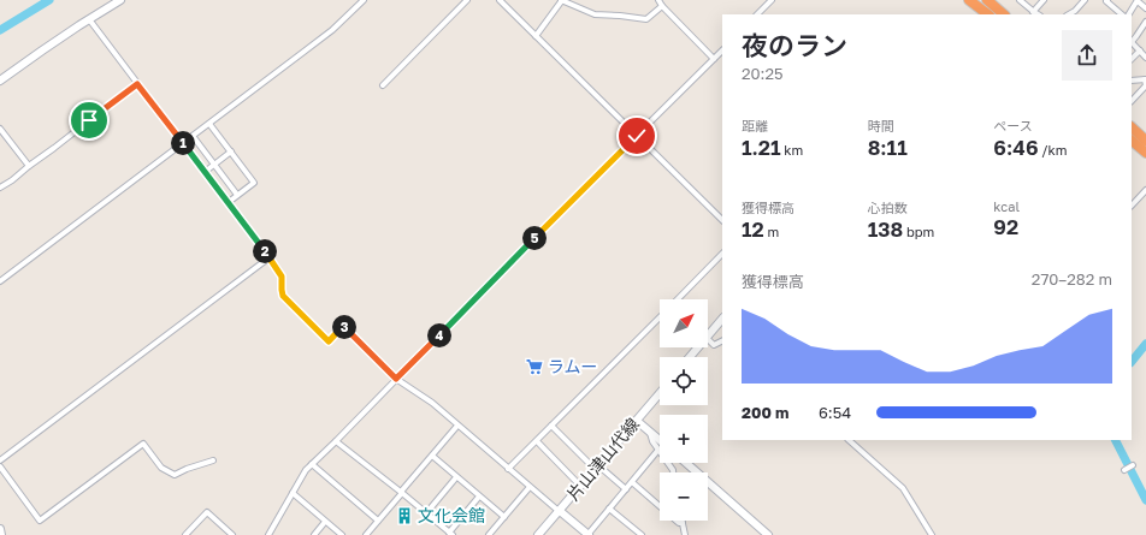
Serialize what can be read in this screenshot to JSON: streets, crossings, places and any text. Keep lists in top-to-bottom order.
{
  "streets": {
    "street": ["片山津山代線"]
  },
  "places": {
    "supermarket": ["ラムー"],
    "building": ["文化会館"]
  },
  "north": "top right",
  "page": {
    "heading": ["夜のラン", "20:25"],
    "stats": [
      ["距離", "1.21 km"],
      ["時間", "8:11"],
      ["ペース", "6:46 /km"],
      ["獲得標高", "12 m"],
      ["心拍数", "138 bpm"],
      ["kcal", "92"]
    ],
    "pins": [
      "1",
      "5",
      "2",
      "3",
      "4"
    ],
    "chart": ["獲得標高", "270–282 m"],
    "map_buttons": ["+", "−"],
    "list": [
      {
        "name": "200 m",
        "note": "6:54"
      }
    ]
  }
}
